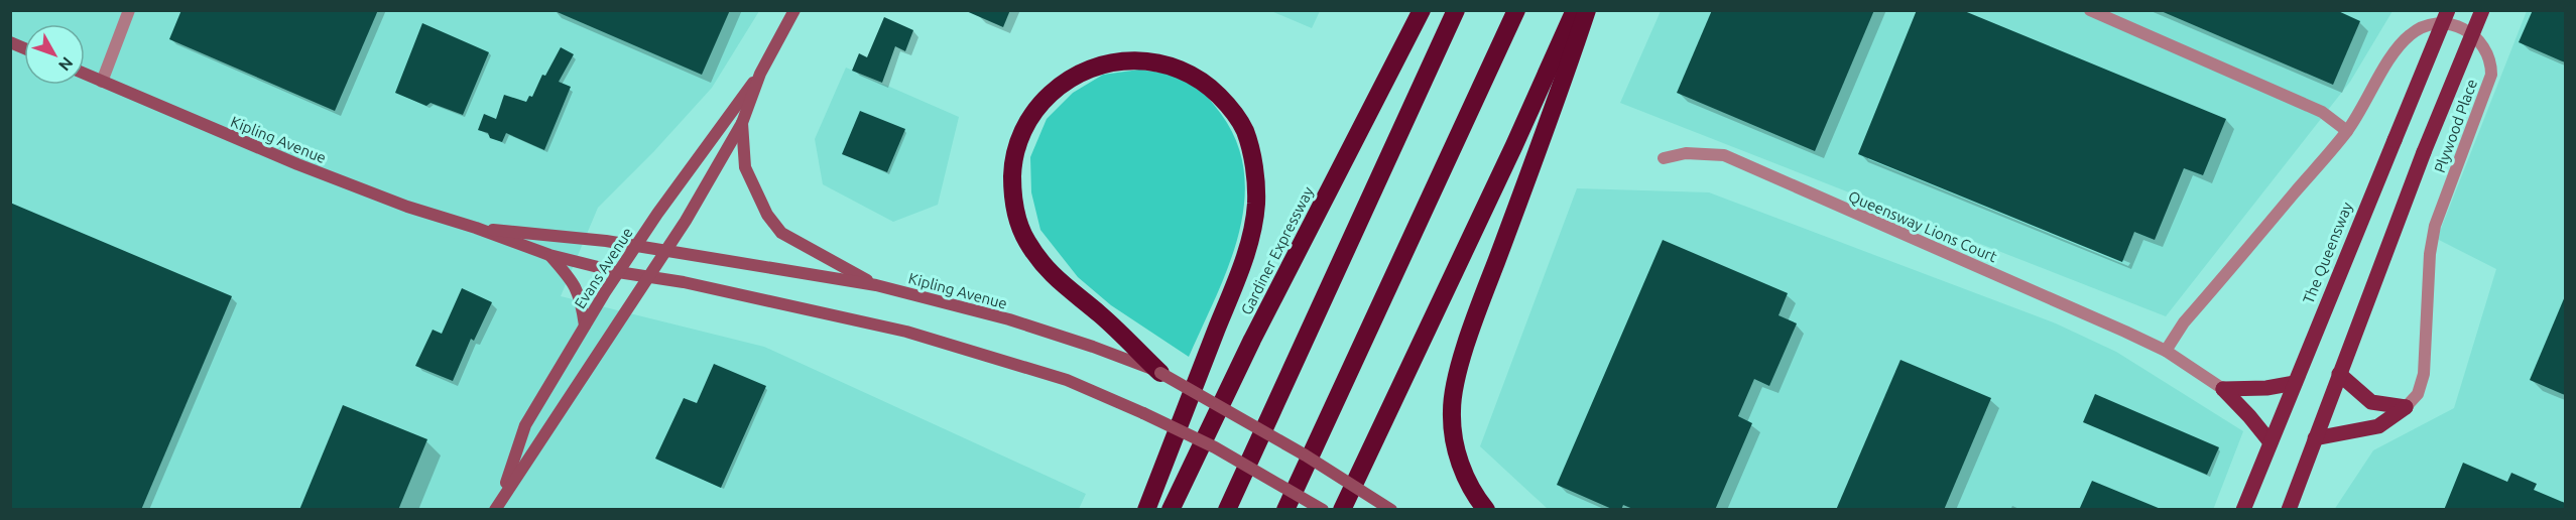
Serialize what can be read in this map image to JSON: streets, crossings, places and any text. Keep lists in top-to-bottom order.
{
  "streets": {
    "highway": ["Gardiner Expressway"],
    "main road": ["Kipling Avenue", "The Queensway", "Evans Avenue"],
    "street": ["Plywood Place", "Queensway Lions Court"]
  },
  "crossings": [
    ["Plywood Place", "Queensway Lions Court"],
    ["Kipling Avenue", "Evans Avenue"]
  ],
  "north": "bottom right"
}
